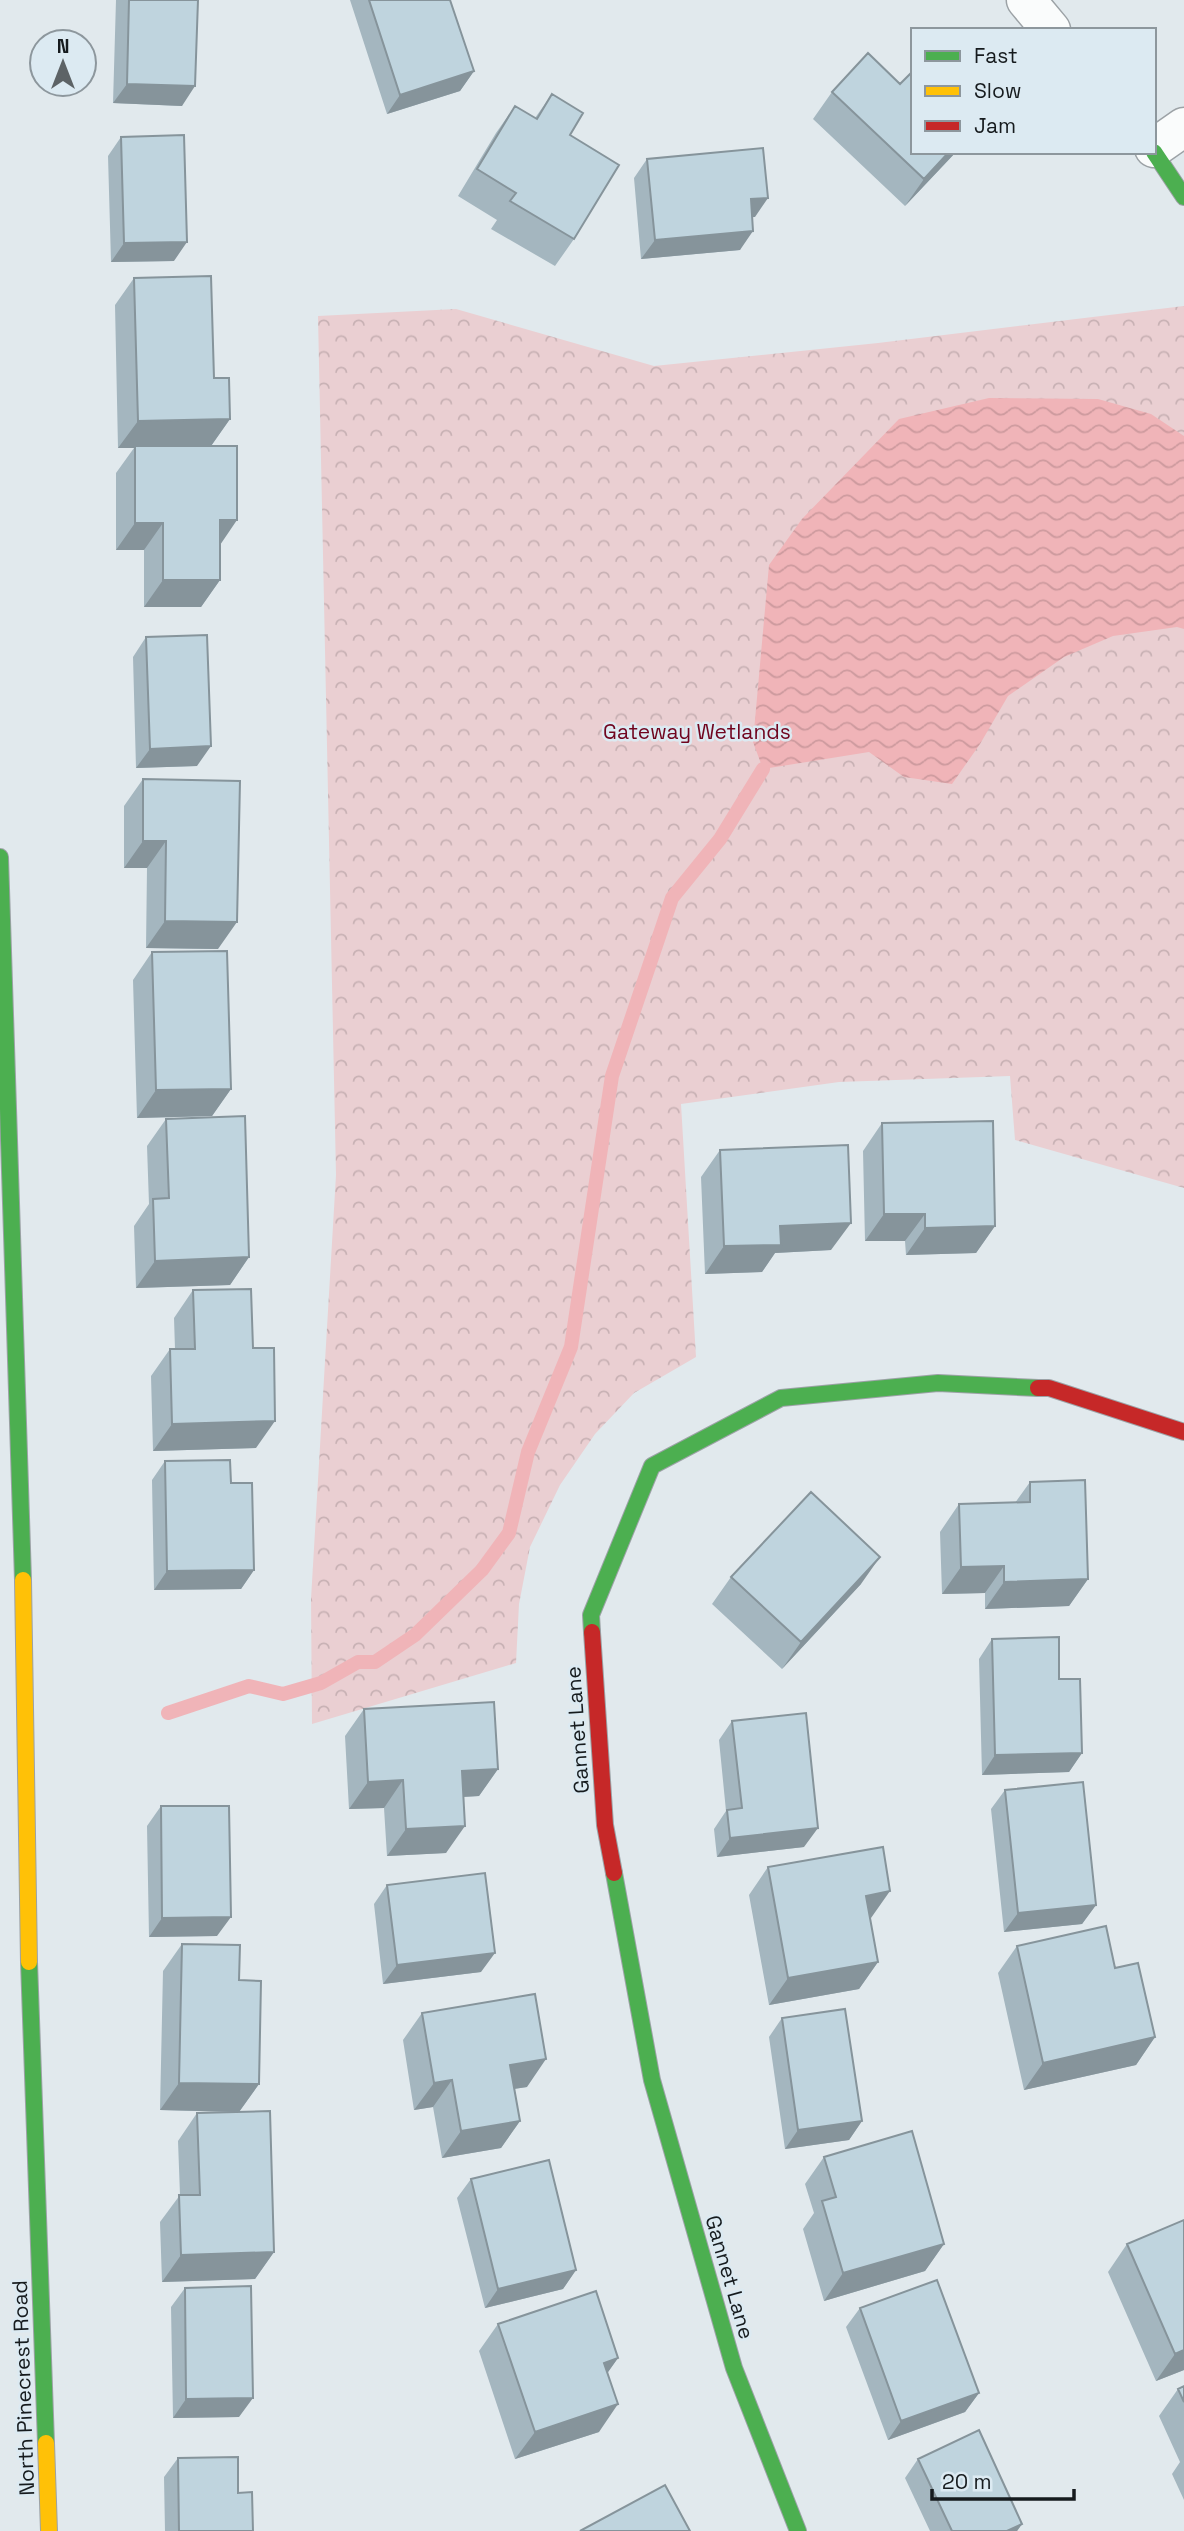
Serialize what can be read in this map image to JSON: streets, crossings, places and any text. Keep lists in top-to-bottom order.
{
  "streets": {
    "street": ["Gannet Lane", "North Pinecrest Road"]
  },
  "parks": ["Gateway Wetlands"],
  "legend": ["Fast", "Slow", "Jam"],
  "scale_bar": "20 m",
  "north": "top"
}
